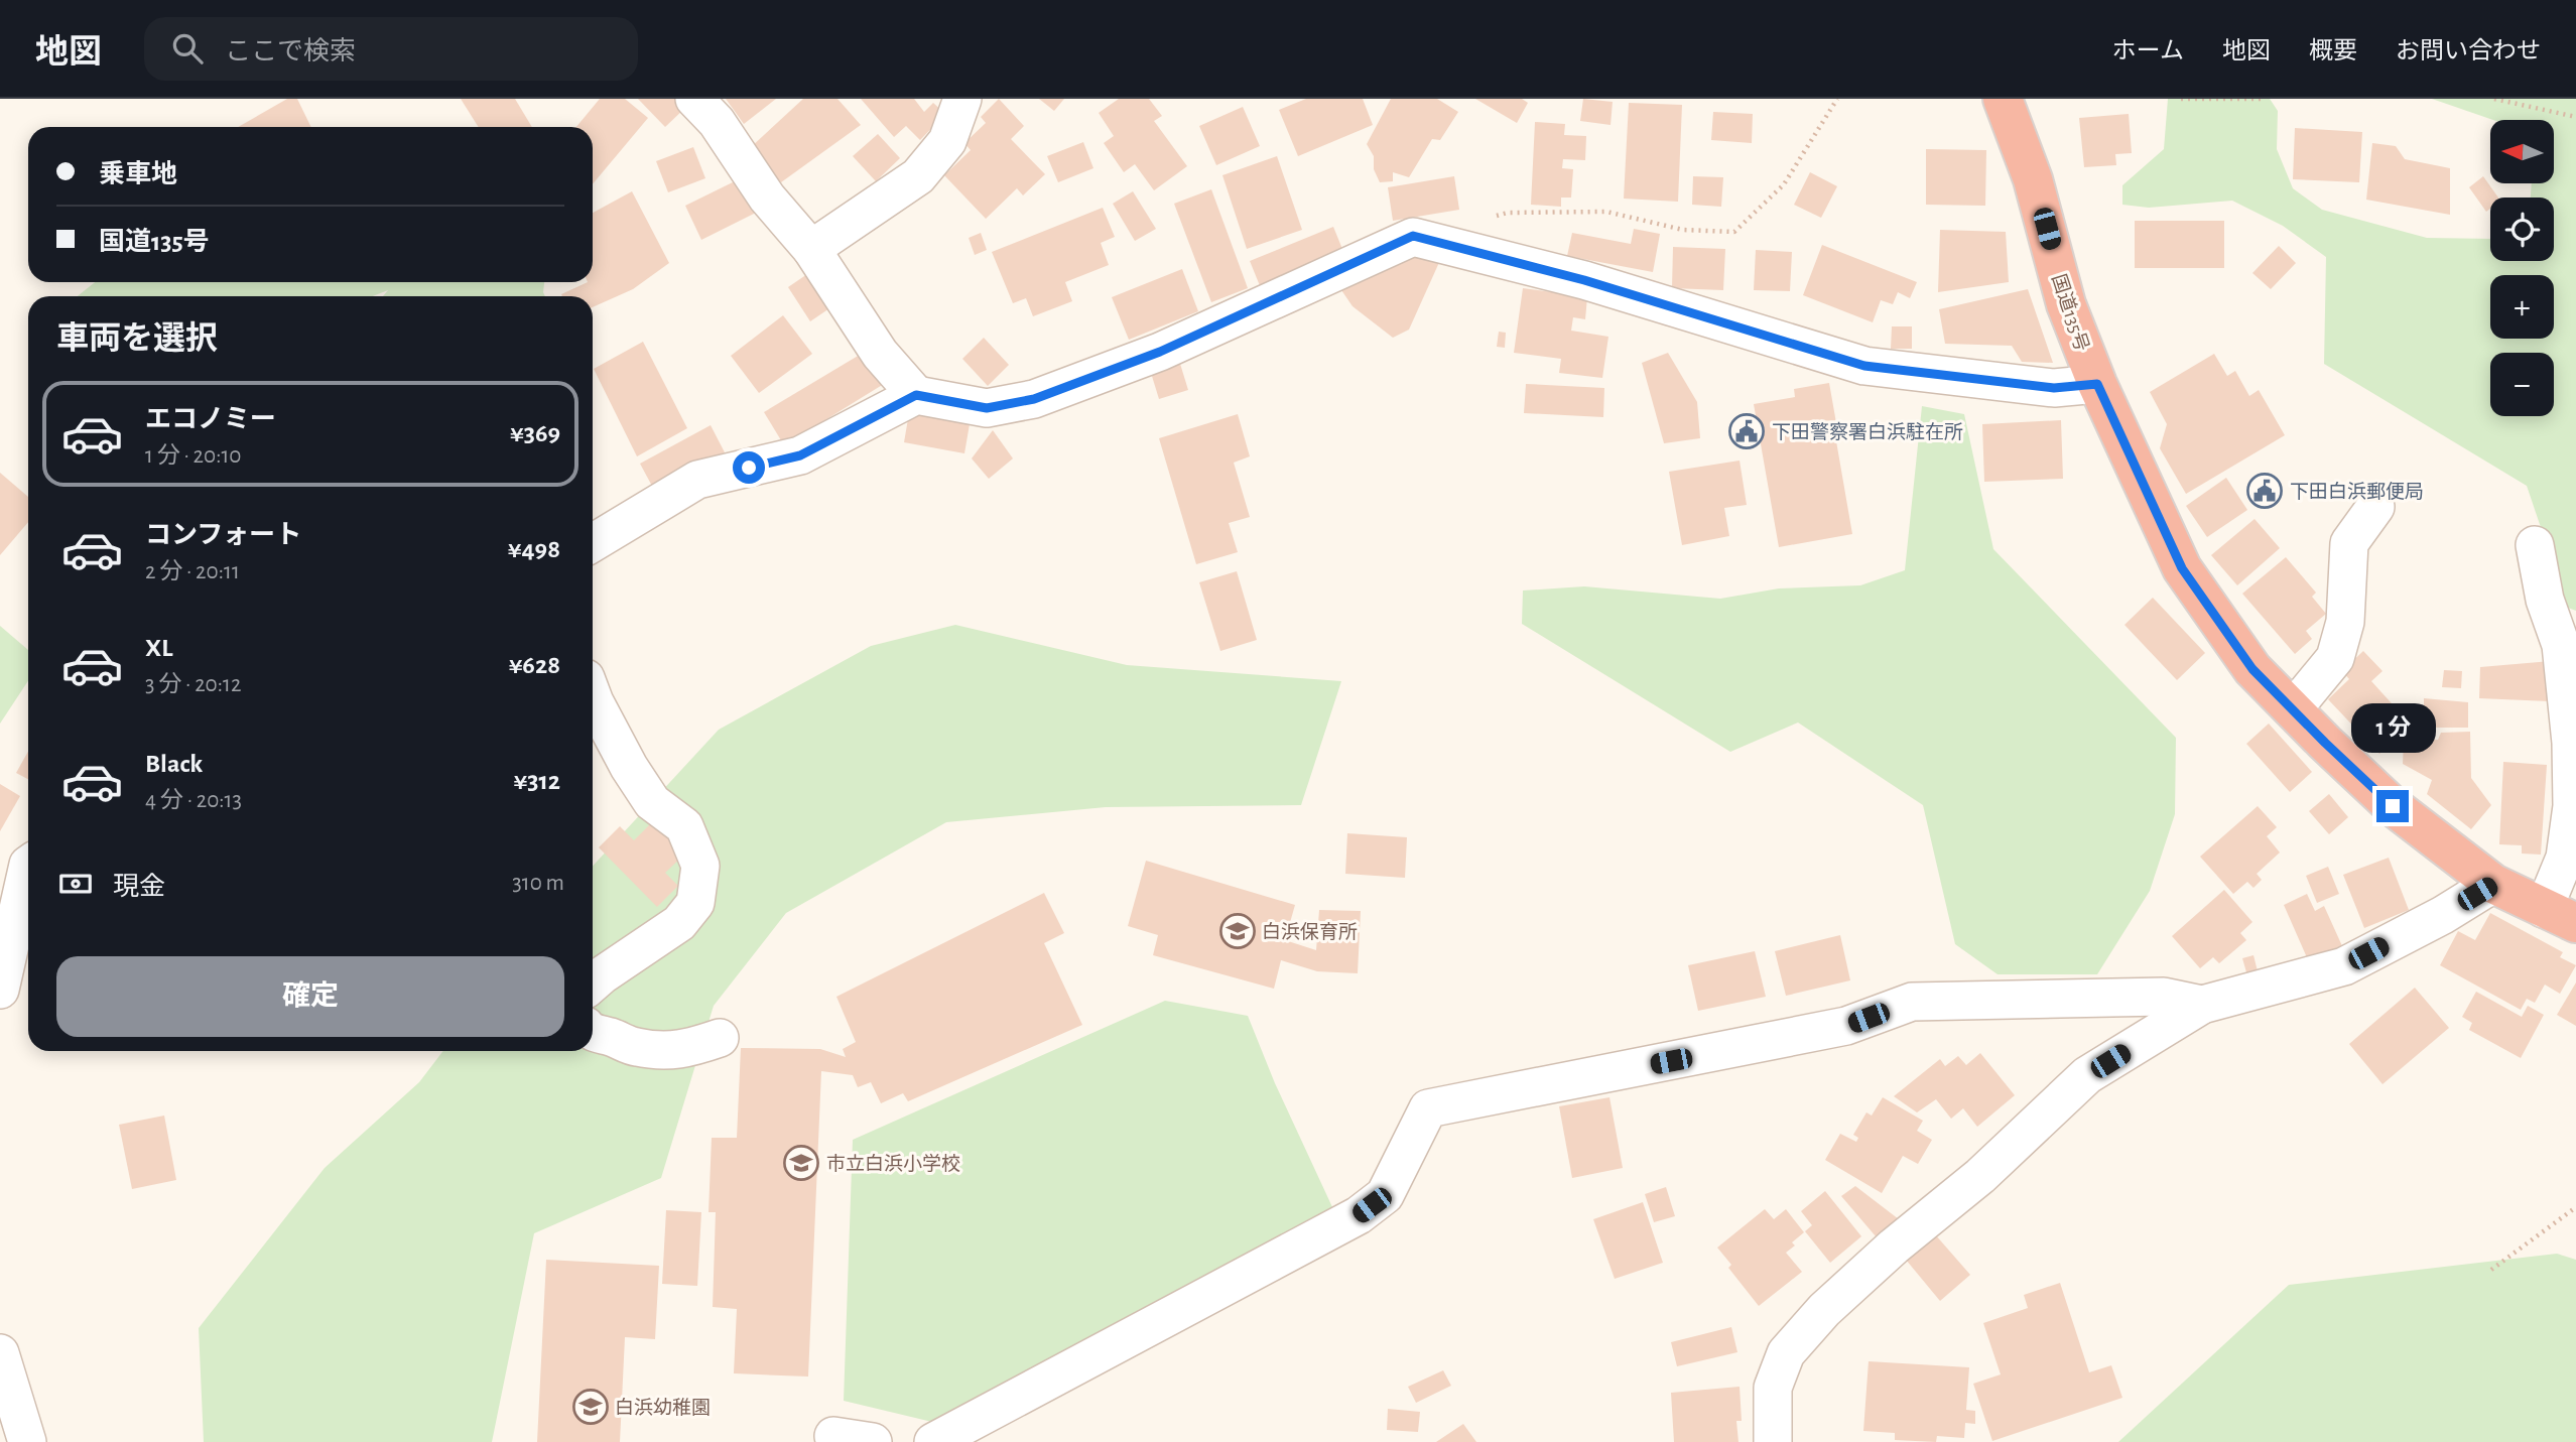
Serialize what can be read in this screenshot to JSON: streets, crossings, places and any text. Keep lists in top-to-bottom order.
{
  "streets": {
    "highway": ["国道135号"]
  },
  "places": {
    "public building": ["下田警察署白浜駐在所", "下田白浜郵便局"],
    "school or university": ["白浜保育所", "市立白浜小学校", "白浜幼稚園"]
  },
  "north": "left",
  "page": {
    "header": "地図",
    "search": "ここで検索",
    "nav": [
      "ホーム",
      "地図",
      "概要",
      "お問い合わせ"
    ],
    "map_buttons": ["+", "−"],
    "banner": ["乗車地", "国道135号"],
    "heading": "車両を選択",
    "list": [
      {
        "name": "エコノミー",
        "note": "1 分 · 20:10",
        "value": "¥369"
      },
      {
        "name": "コンフォート",
        "note": "2 分 · 20:11",
        "value": "¥498"
      },
      {
        "name": "XL",
        "note": "3 分 · 20:12",
        "value": "¥628"
      },
      {
        "name": "Black",
        "note": "4 分 · 20:13",
        "value": "¥312"
      }
    ],
    "bubble": "1 分",
    "pay": ["現金", "310 m"],
    "buttons": "確定"
  }
}
